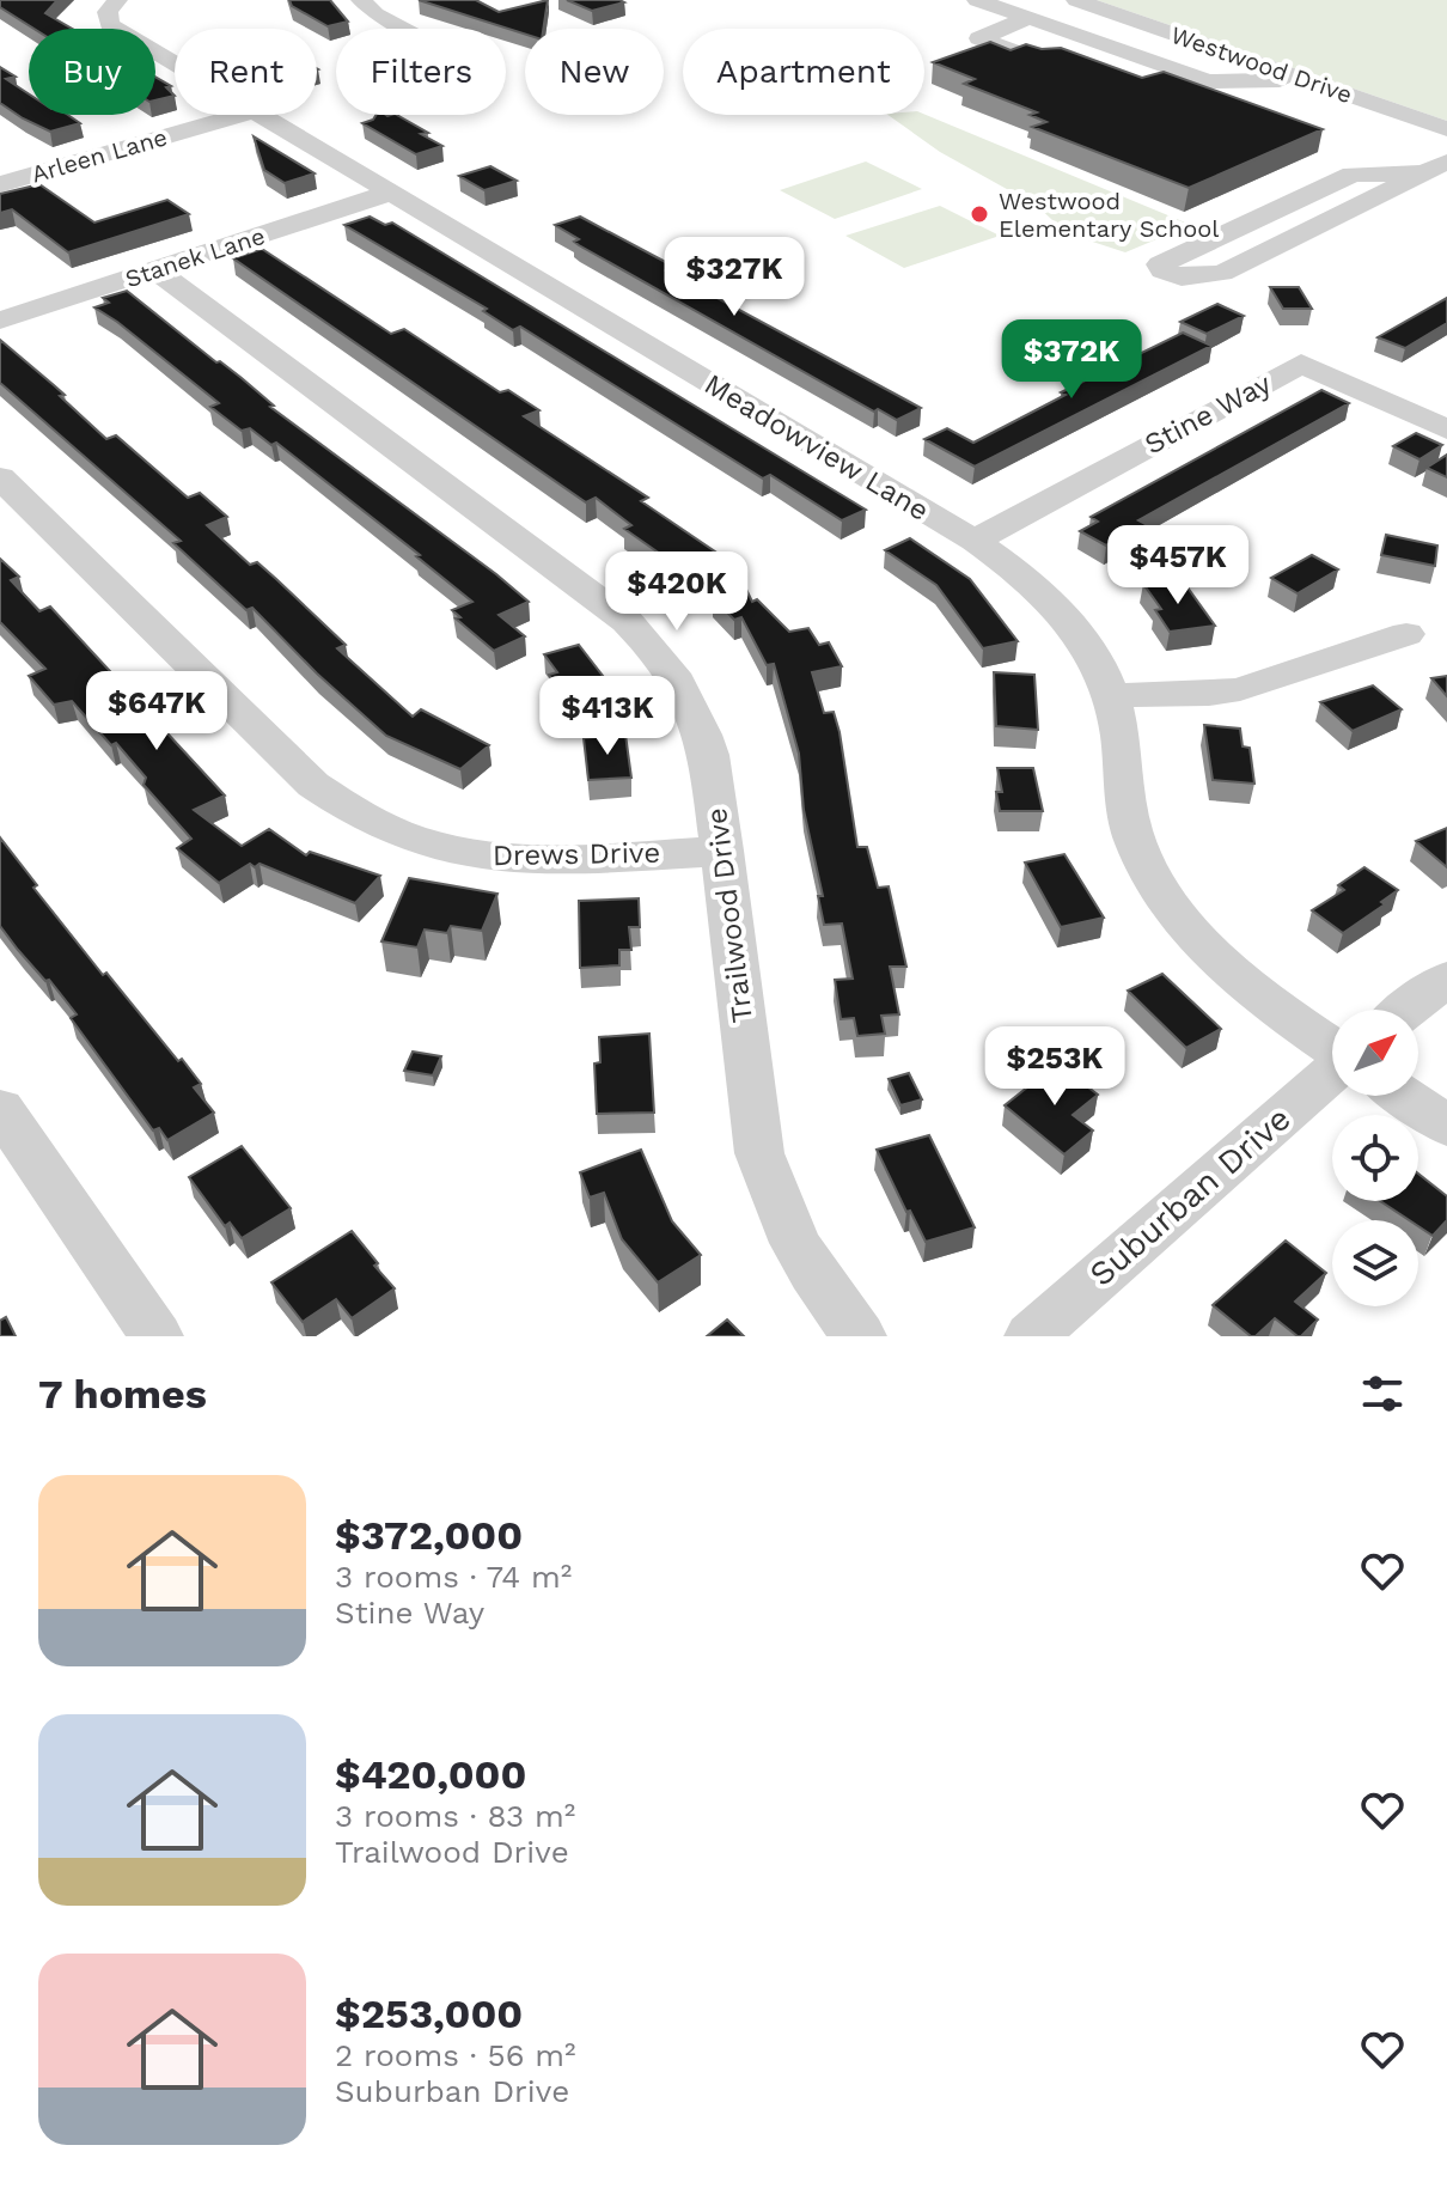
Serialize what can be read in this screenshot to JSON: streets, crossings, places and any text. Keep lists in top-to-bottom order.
{
  "streets": {
    "street": [
      "Westwood Drive",
      "Arleen Lane",
      "Stanek Lane",
      "Stine Way",
      "Meadowview Lane",
      "Drews Drive",
      "Trailwood Drive",
      "Suburban Drive"
    ]
  },
  "crossings": [
    ["Stanek Lane", "Meadowview Lane"],
    ["Stanek Lane", "Trailwood Drive"],
    ["Stine Way", "Meadowview Lane"],
    ["Drews Drive", "Trailwood Drive"]
  ],
  "places": ["Westwood Elementary School"],
  "north": "top right",
  "page": {
    "chip": [
      "Buy",
      "Rent",
      "Filters",
      "New",
      "Apartment"
    ],
    "price": [
      "$327K",
      "$372K",
      "$457K",
      "$420K",
      "$647K",
      "$413K",
      "$253K"
    ],
    "heading": "7 homes",
    "list": [
      {
        "name": "$372,000",
        "note": "3 rooms · 74 m² · Stine Way"
      },
      {
        "name": "$420,000",
        "note": "3 rooms · 83 m² · Trailwood Drive"
      },
      {
        "name": "$253,000",
        "note": "2 rooms · 56 m² · Suburban Drive"
      }
    ]
  }
}
